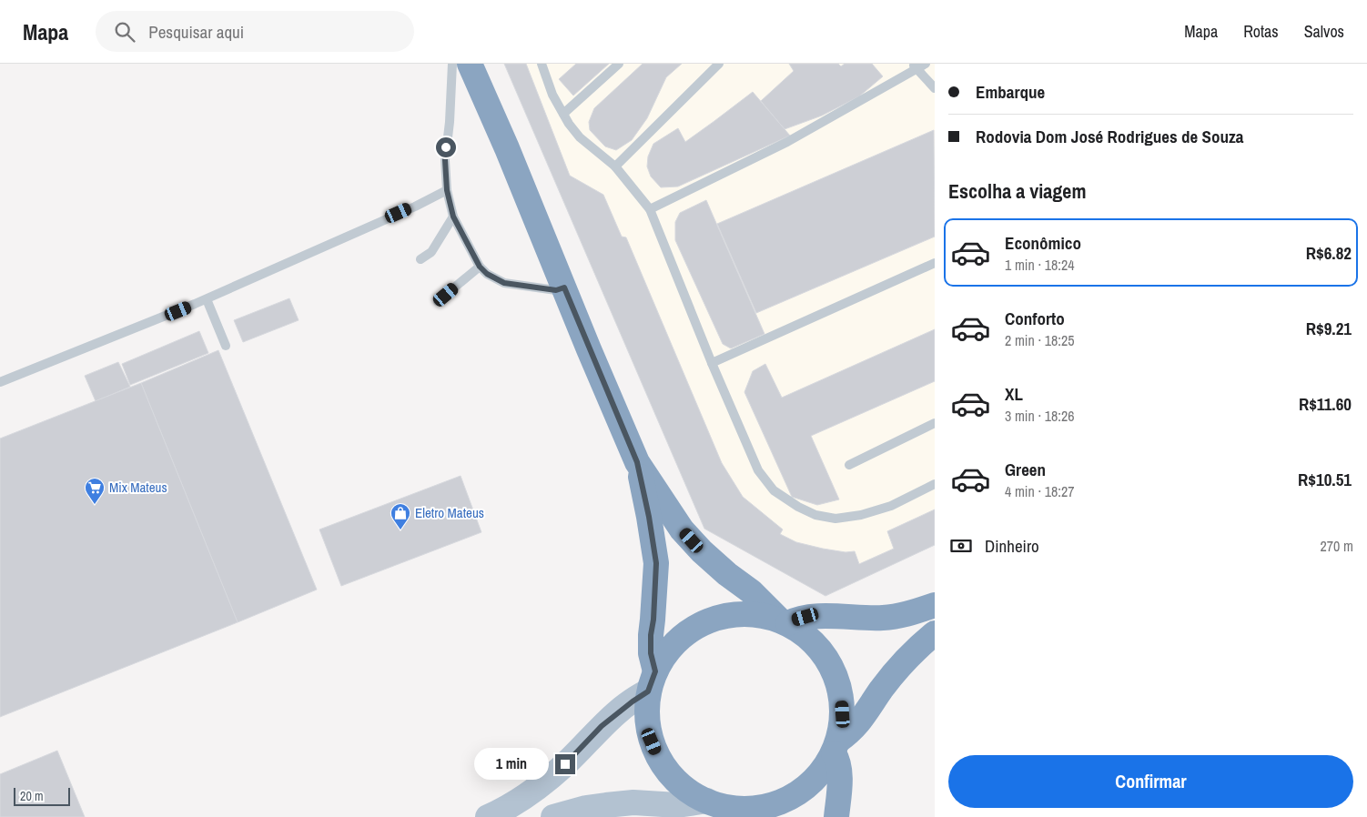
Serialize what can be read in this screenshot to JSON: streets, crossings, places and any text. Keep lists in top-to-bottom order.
{
  "places": {
    "supermarket": ["Mix Mateus"],
    "shop": ["Eletro Mateus"]
  },
  "scale_bar": "20 m",
  "page": {
    "header": "Mapa",
    "search": "Pesquisar aqui",
    "nav": ["Mapa", "Rotas", "Salvos"],
    "banner": ["Embarque", "Rodovia Dom José Rodrigues de Souza"],
    "heading": "Escolha a viagem",
    "list": [
      {
        "name": "Econômico",
        "note": "1 min · 18:24",
        "value": "R$6.82"
      },
      {
        "name": "Conforto",
        "note": "2 min · 18:25",
        "value": "R$9.21"
      },
      {
        "name": "XL",
        "note": "3 min · 18:26",
        "value": "R$11.60"
      },
      {
        "name": "Green",
        "note": "4 min · 18:27",
        "value": "R$10.51"
      }
    ],
    "pay": ["Dinheiro", "270 m"],
    "buttons": "Confirmar",
    "bubble": "1 min",
    "scale": "20 m"
  }
}
